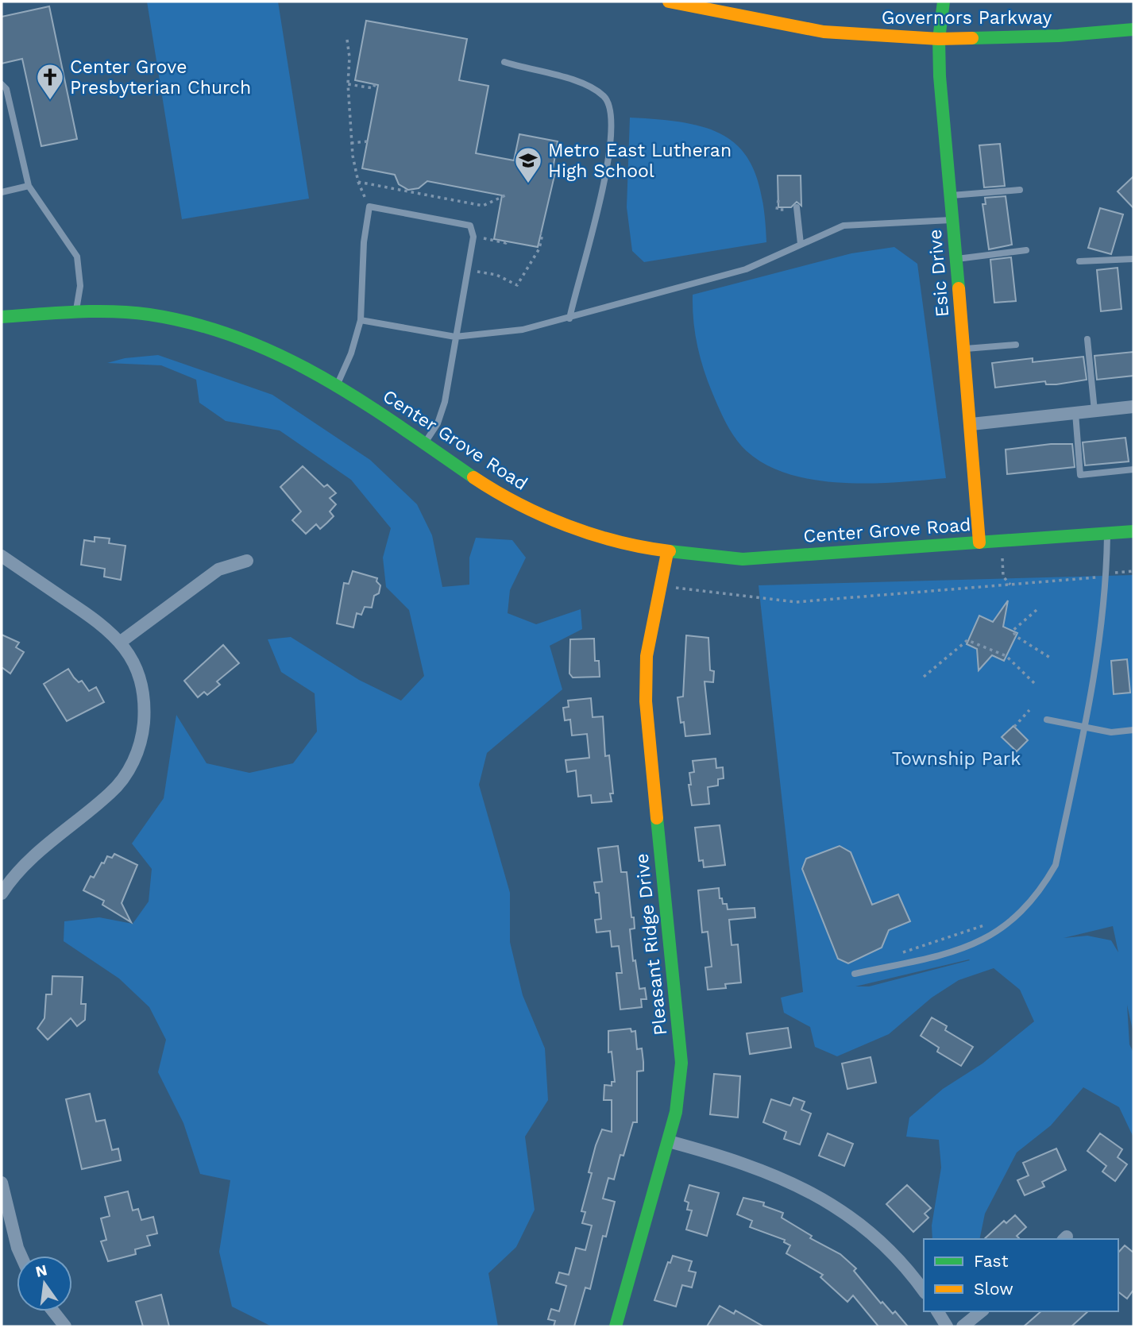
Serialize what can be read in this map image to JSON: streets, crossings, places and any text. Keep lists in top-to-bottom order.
{
  "streets": {
    "street": [
      "Governors Parkway",
      "Esic Drive",
      "Center Grove Road",
      "Pleasant Ridge Drive"
    ]
  },
  "crossings": [
    ["Governors Parkway", "Esic Drive"],
    ["Esic Drive", "Center Grove Road"],
    ["Center Grove Road", "Pleasant Ridge Drive"]
  ],
  "parks": ["Township Park"],
  "places": {
    "church": ["Center Grove Presbyterian Church"],
    "school or university": ["Metro East Lutheran High School"]
  },
  "legend": ["Fast", "Slow"],
  "north": "top"
}
